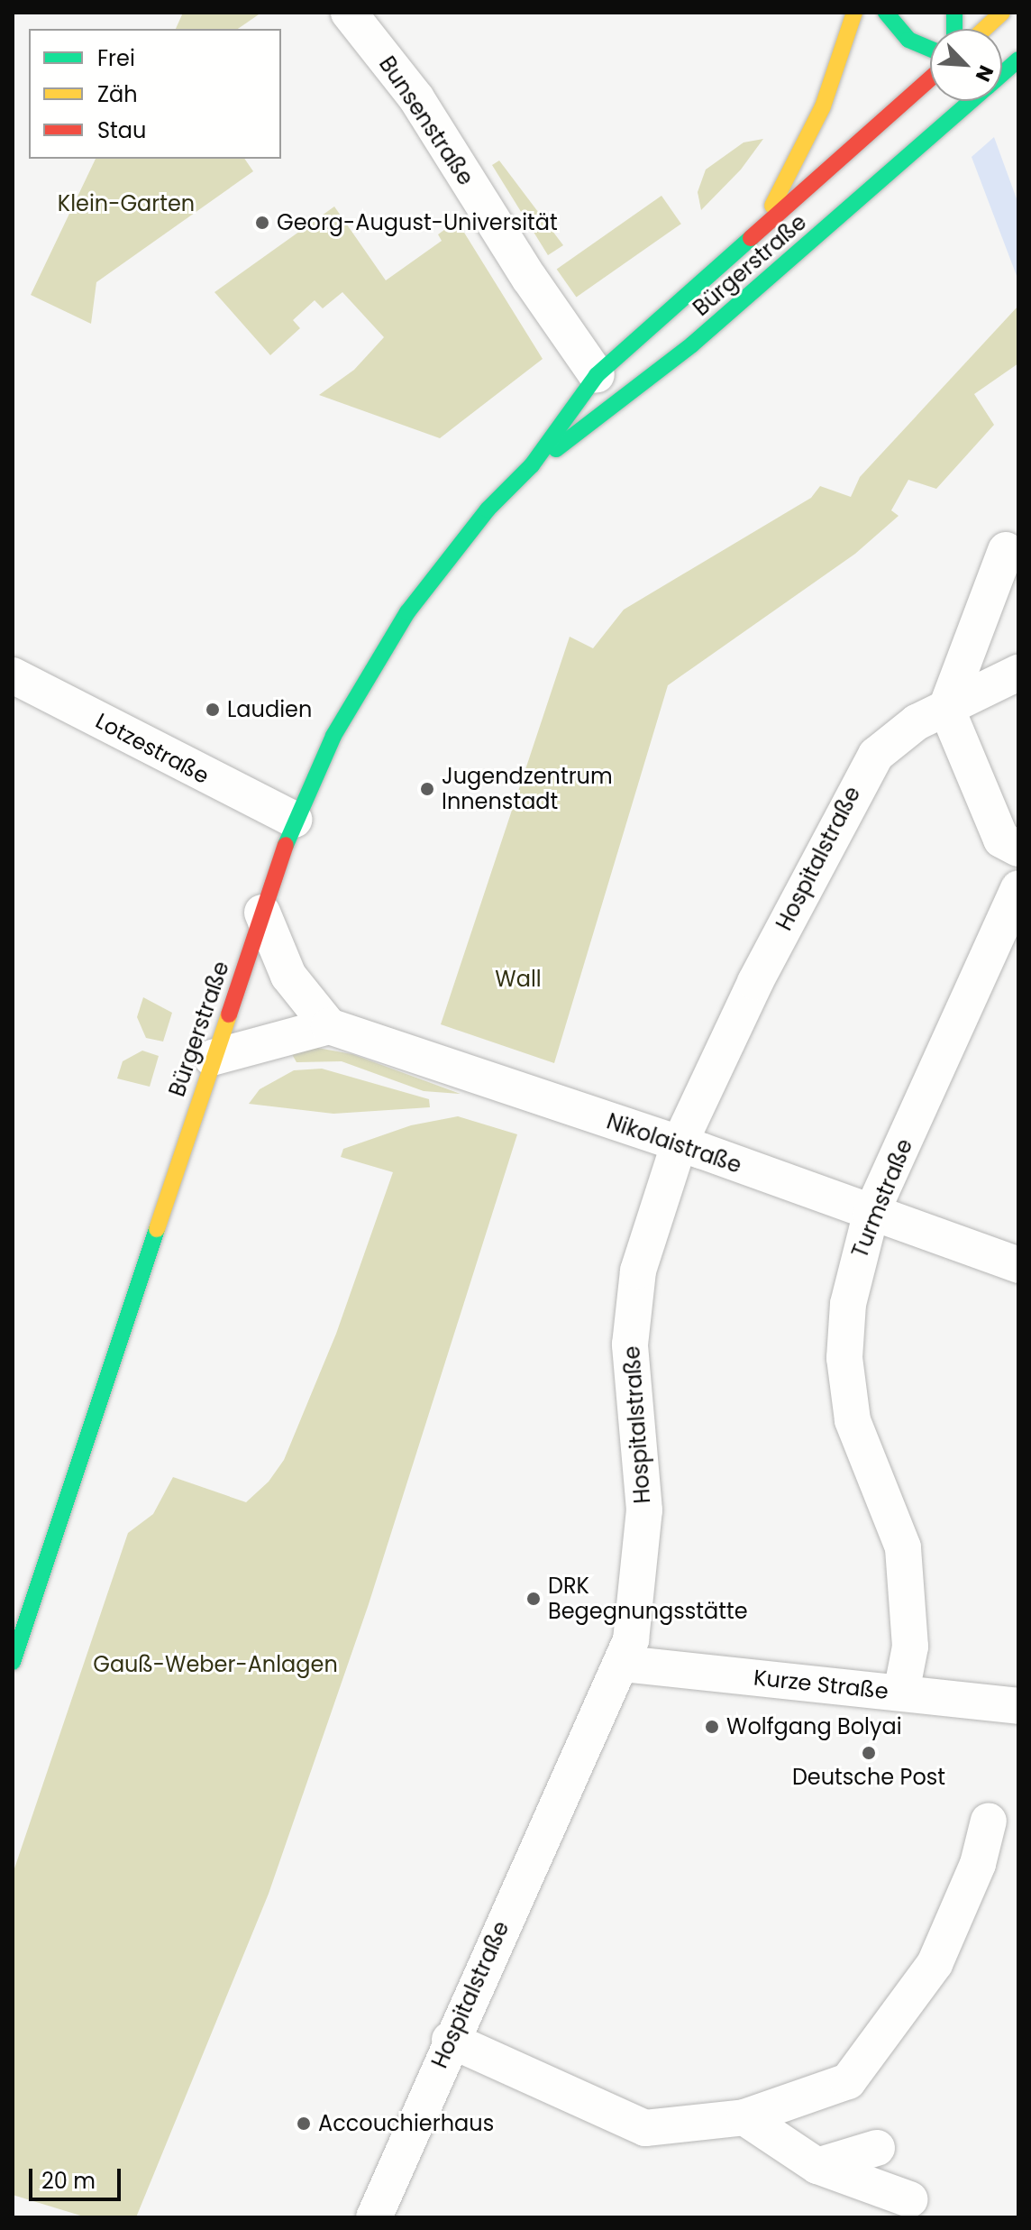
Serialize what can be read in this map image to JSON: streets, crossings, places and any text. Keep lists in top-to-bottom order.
{
  "streets": {
    "main road": ["Bürgerstraße"],
    "street": [
      "Bunsenstraße",
      "Lotzestraße",
      "Hospitalstraße",
      "Nikolaistraße",
      "Turmstraße",
      "Kurze Straße"
    ]
  },
  "crossings": [
    ["Bunsenstraße", "Bürgerstraße"],
    ["Bürgerstraße", "Lotzestraße"],
    ["Hospitalstraße", "Nikolaistraße"],
    ["Hospitalstraße", "Kurze Straße"],
    ["Nikolaistraße", "Turmstraße"],
    ["Turmstraße", "Kurze Straße"]
  ],
  "parks": ["Klein-Garten", "Wall", "Gauß-Weber-Anlagen"],
  "places": [
    "Georg-August-Universität",
    "Laudien",
    "Jugendzentrum Innenstadt",
    "DRK Begegnungsstätte",
    "Wolfgang Bolyai",
    "Deutsche Post",
    "Accouchierhaus"
  ],
  "legend": ["Frei", "Zäh", "Stau"],
  "scale_bar": "20 m",
  "north": "bottom right"
}
